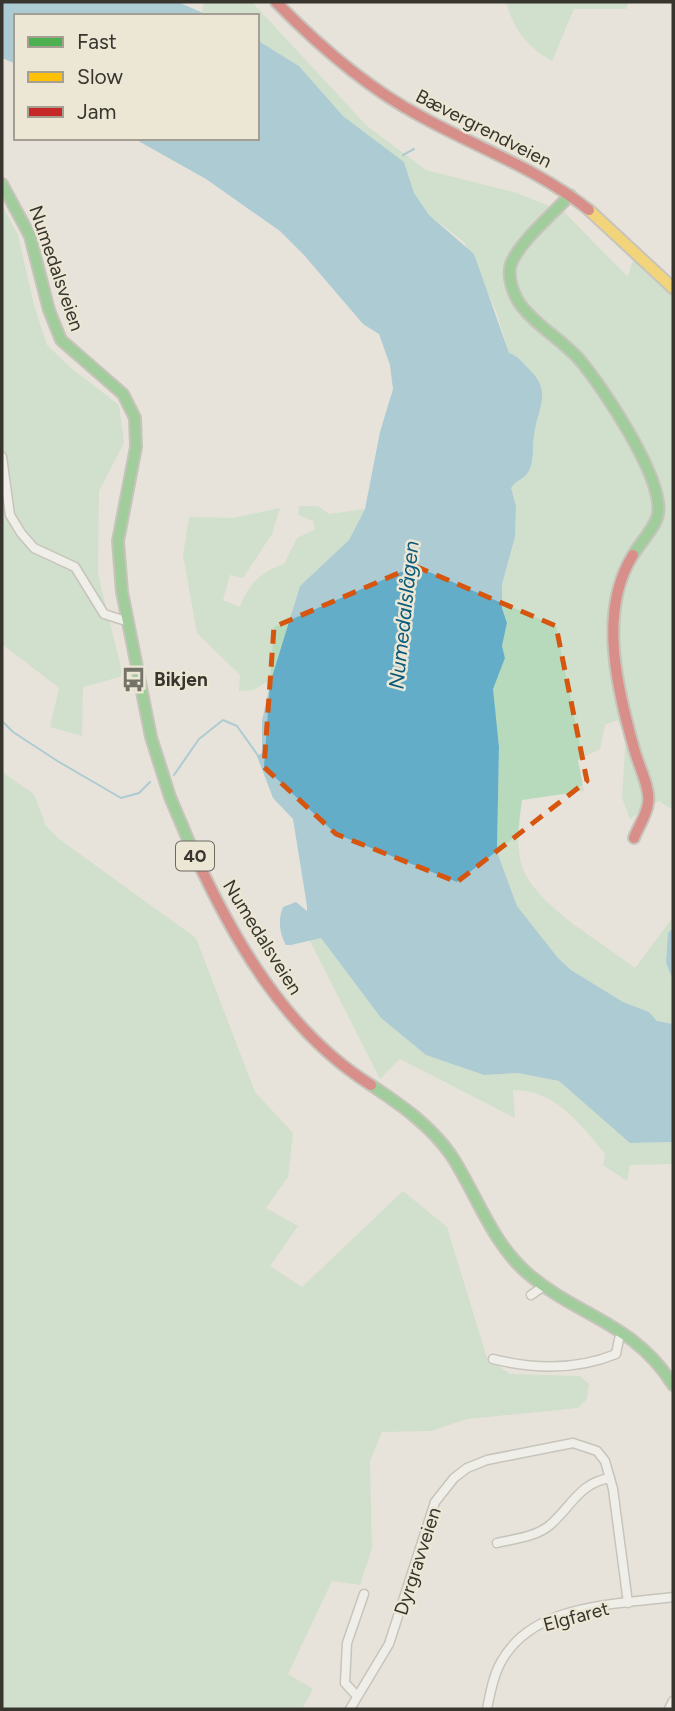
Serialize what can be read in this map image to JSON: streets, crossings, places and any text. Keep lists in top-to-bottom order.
{
  "streets": {
    "main road": ["Bævergrendveien", "Numedalsveien", "40"],
    "street": ["Dyrgravveien", "Elgfaret"]
  },
  "crossings": [
    ["Dyrgravveien", "Elgfaret"]
  ],
  "water": ["Numedalslågen"],
  "places": {
    "bus stop": ["Bikjen"]
  },
  "legend": ["Fast", "Slow", "Jam"]
}
